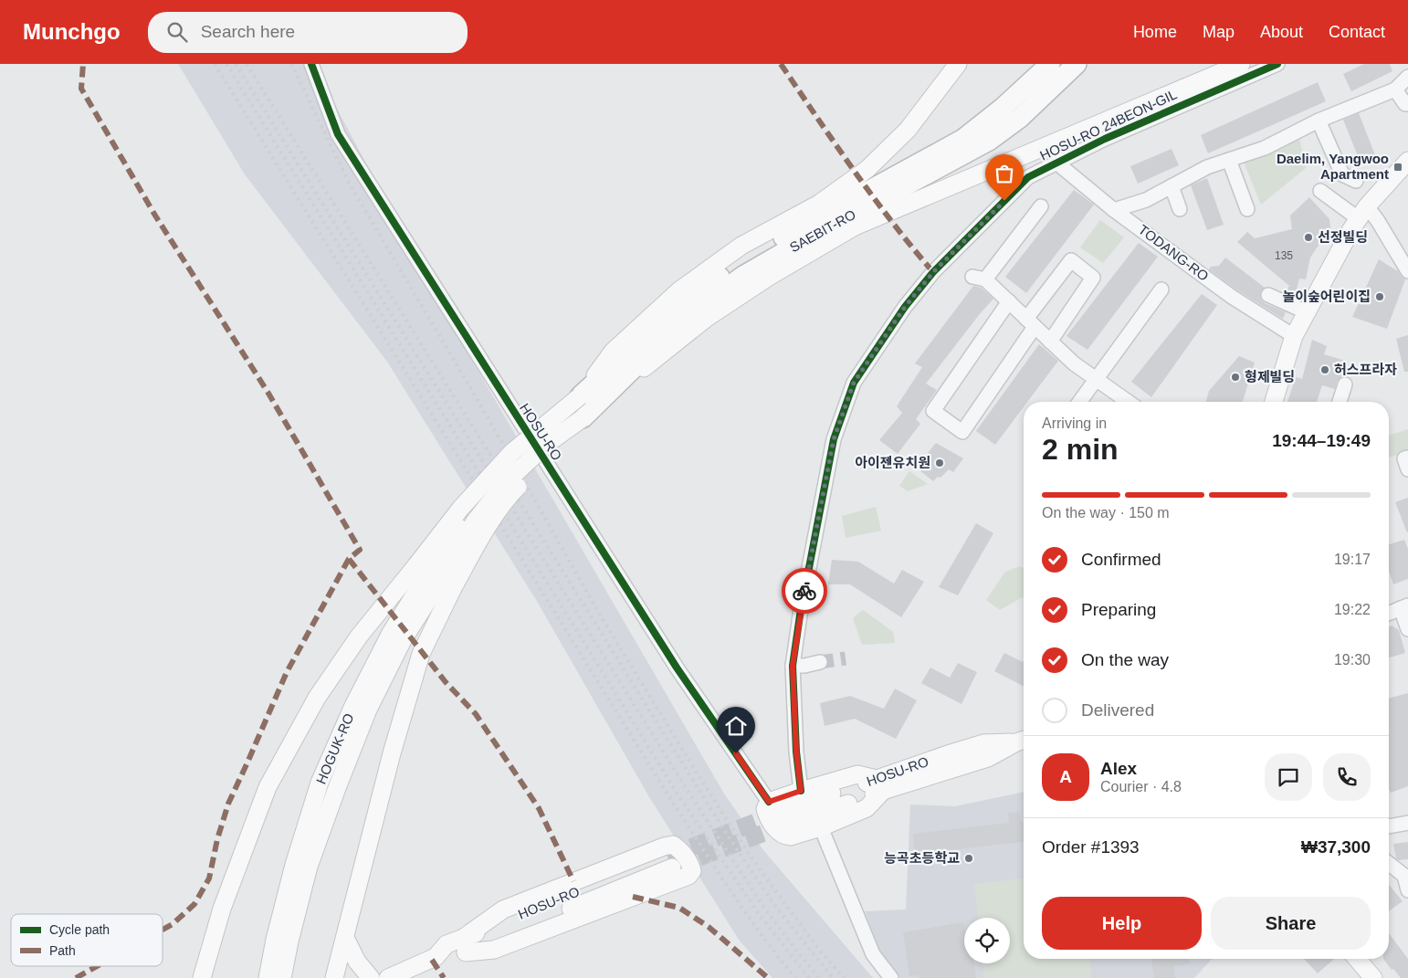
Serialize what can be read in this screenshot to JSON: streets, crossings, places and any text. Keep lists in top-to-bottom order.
{
  "streets": {
    "highway": ["SAEBIT-RO"],
    "main road": ["HOSU-RO", "HOGUK-RO"],
    "street": ["HOSU-RO 24BEON-GIL", "TODANG-RO"]
  },
  "crossings": [
    ["HOSU-RO 24BEON-GIL", "TODANG-RO"]
  ],
  "places": {
    "transit": ["Daelim, Yangwoo Apartment"],
    "other": [
      "선정빌딩",
      "놀이숲어린이집",
      "허스프라자",
      "형제빌딩",
      "아이젠유치원",
      "능곡초등학교"
    ]
  },
  "house_numbers": ["135"],
  "legend": ["Cycle path", "Path"],
  "page": {
    "header": "Munchgo",
    "search": "Search here",
    "nav": [
      "Home",
      "Map",
      "About",
      "Contact"
    ],
    "heading": ["2 min", "Arriving in", "19:44–19:49"],
    "panel": [
      "Alex",
      "Courier · 4.8",
      "Order #1393",
      "₩37,300"
    ],
    "bar": "On the way · 150 m",
    "list": [
      ["Confirmed", "19:17"],
      ["Preparing", "19:22"],
      ["On the way", "19:30"],
      "Delivered"
    ],
    "round": "A",
    "buttons": ["Help", "Share"]
  }
}
